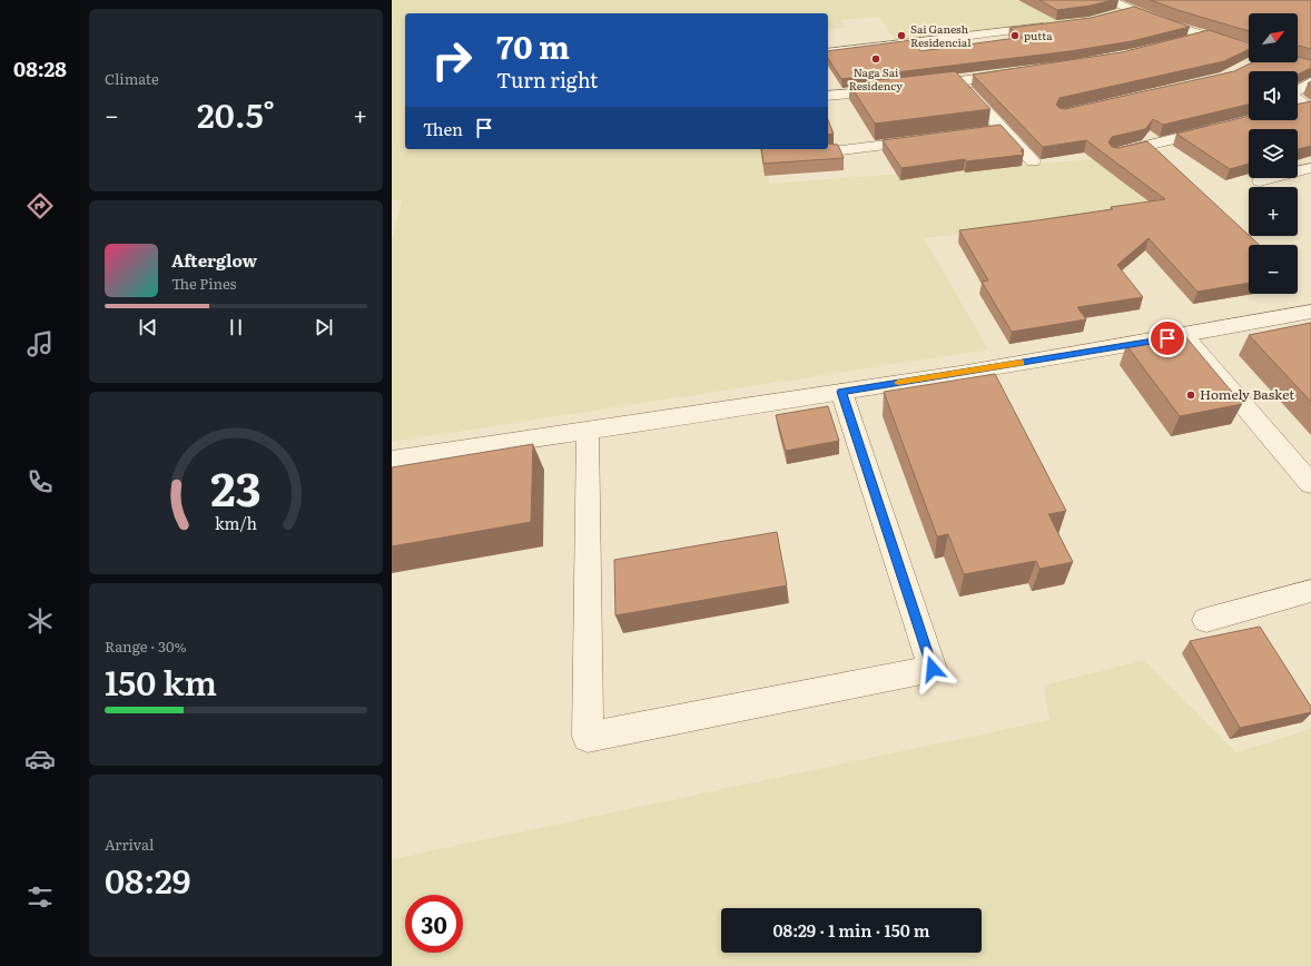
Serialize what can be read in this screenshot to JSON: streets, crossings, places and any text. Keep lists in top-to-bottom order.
{
  "places": [
    "Sai Ganesh Residencial",
    "putta",
    "Naga Sai Residency",
    "Homely Basket"
  ],
  "north": "top right",
  "page": {
    "tabs": "08:28",
    "tile": [
      "Climate",
      ["Range · 30%", "150 km"],
      ["Arrival", "08:29"]
    ],
    "map_buttons": ["+", "−"],
    "turn": ["70 m", "Turn right"],
    "heat": ["−", "20.5°", "+"],
    "then": "Then",
    "song": ["Afterglow", "The Pines"],
    "limit": "30",
    "trip": "08:29 · 1 min · 150 m",
    "gauge": ["23", "km/h"]
  }
}
